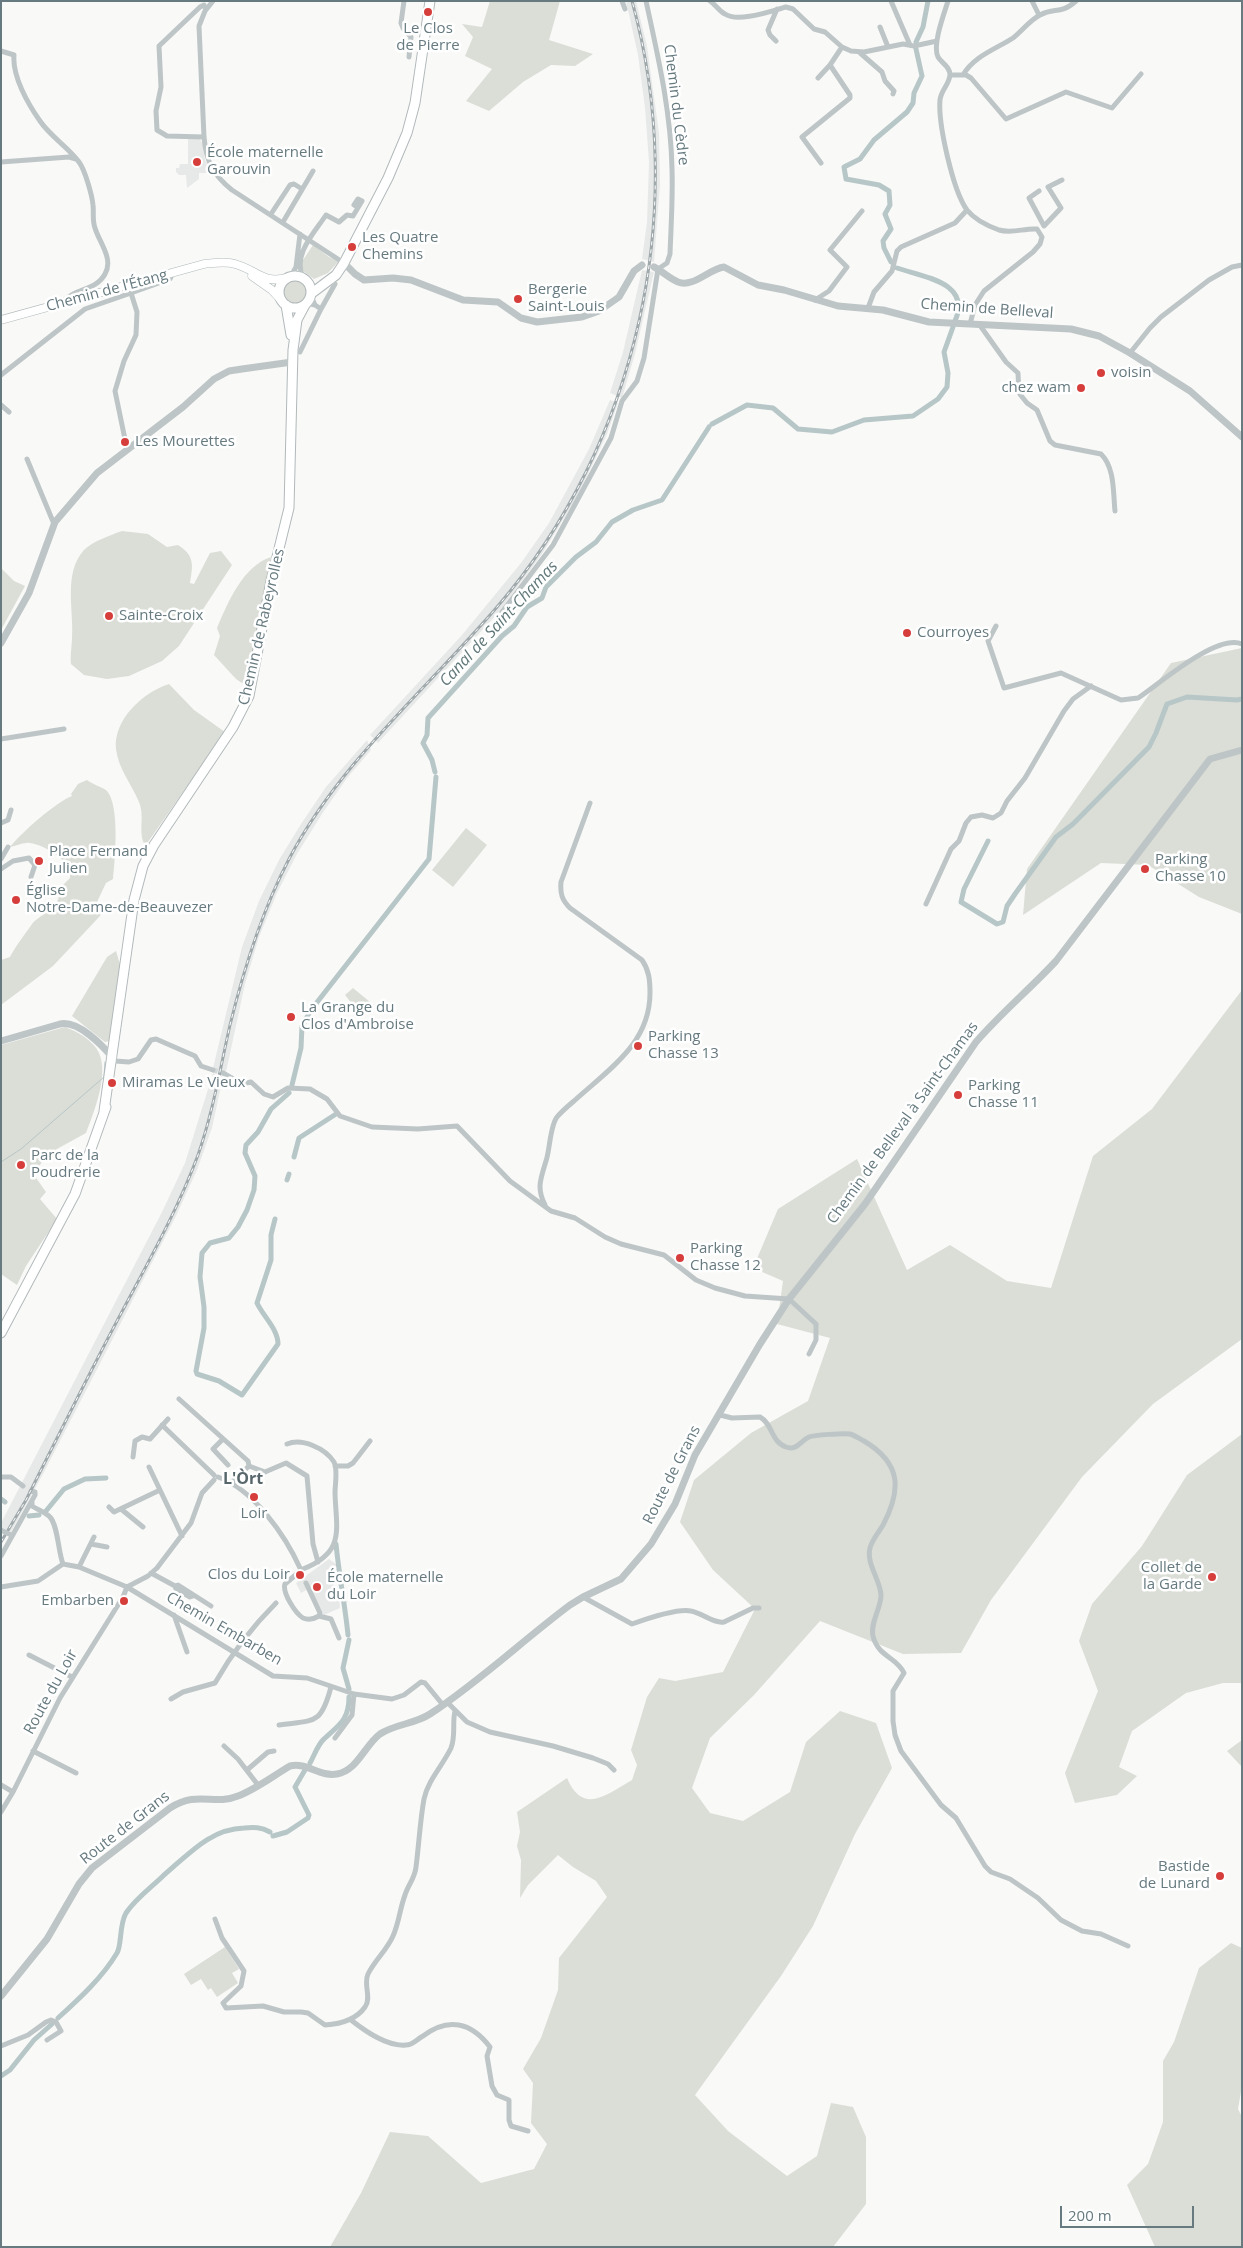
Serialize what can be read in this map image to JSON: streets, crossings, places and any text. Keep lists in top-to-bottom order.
{
  "streets": {
    "main road": ["Chemin de l’Étang", "Chemin de Rabeyrolles"],
    "street": [
      "Chemin du Cèdre",
      "Chemin de Belleval",
      "Chemin de Belleval à Saint-Chamas",
      "Route de Grans",
      "Chemin Embarben",
      "Route du Loir"
    ]
  },
  "crossings": [
    ["Chemin du Cèdre", "Chemin de Belleval"],
    ["Chemin de l’Étang", "Chemin de Rabeyrolles"],
    ["Chemin de Belleval à Saint-Chamas", "Route de Grans"],
    ["Route de Grans", "Chemin Embarben"],
    ["Chemin Embarben", "Route du Loir"]
  ],
  "districts": ["L'Òrt"],
  "water": ["Canal de Saint-Chamas"],
  "places": [
    "Le Clos de Pierre",
    "École maternelle Garouvin",
    "Les Quatre Chemins",
    "Bergerie Saint-Louis",
    "voisin",
    "chez wam",
    "Les Mourettes",
    "Sainte-Croix",
    "Courroyes",
    "Place Fernand Julien",
    "Parking Chasse 10",
    "Église Notre-Dame-de-Beauvezer",
    "La Grange du Clos d'Ambroise",
    "Parking Chasse 13",
    "Miramas Le Vieux",
    "Parking Chasse 11",
    "Parc de la Poudrerie",
    "Parking Chasse 12",
    "Loir",
    "Clos du Loir",
    "Collet de la Garde",
    "École maternelle du Loir",
    "Embarben",
    "Bastide de Lunard"
  ],
  "scale_bar": "200 m"
}
